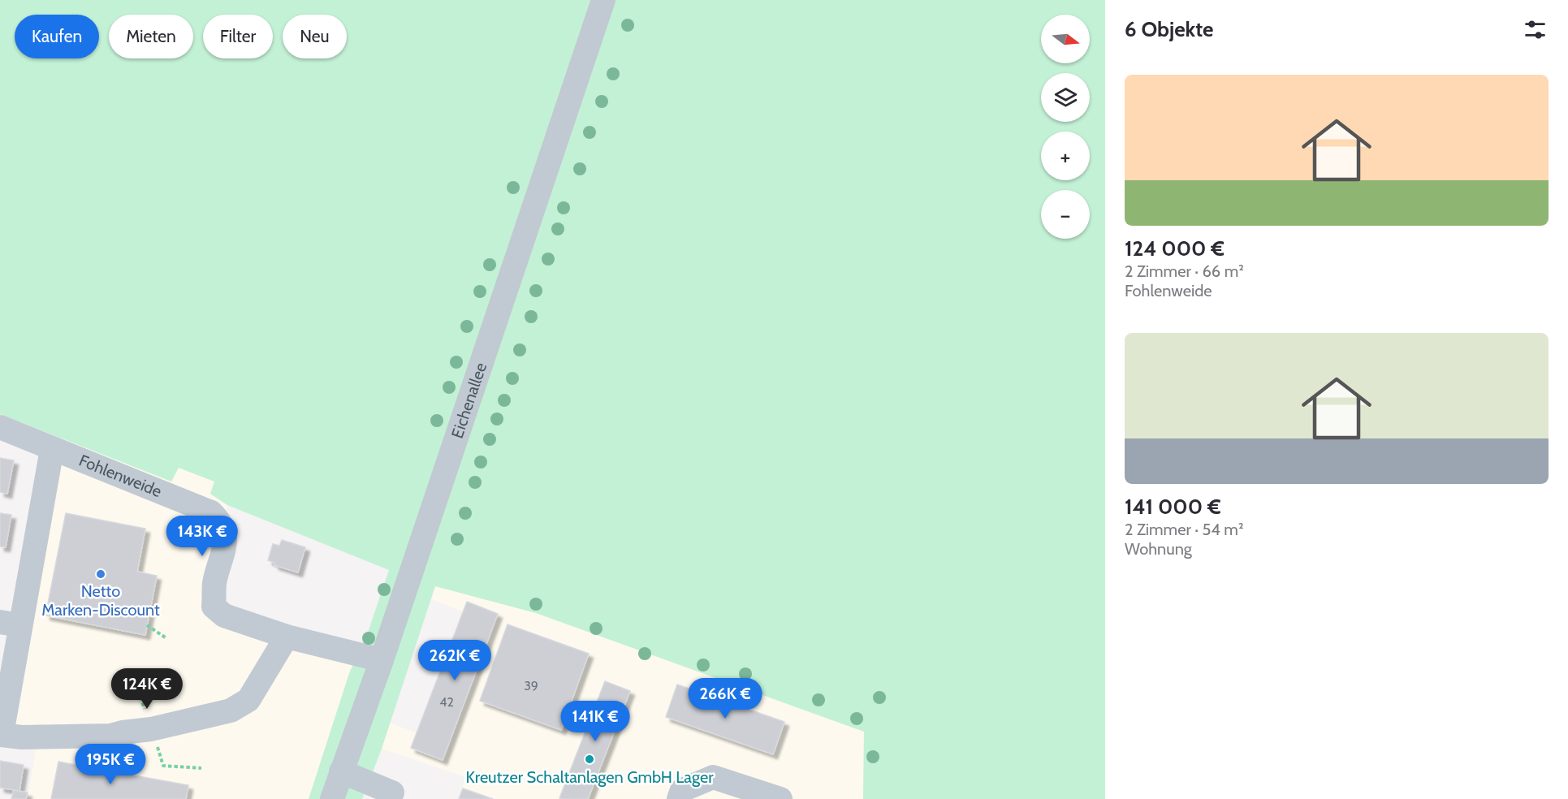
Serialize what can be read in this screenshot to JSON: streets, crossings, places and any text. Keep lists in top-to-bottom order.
{
  "streets": {
    "street": ["Eichenallee", "Fohlenweide"]
  },
  "crossings": [
    ["Eichenallee", "Fohlenweide"]
  ],
  "places": ["Netto Marken-Discount", "Kreutzer Schaltanlagen GmbH Lager"],
  "house_numbers": ["39", "42"],
  "north": "right",
  "page": {
    "heading": "6 Objekte",
    "map_buttons": ["+", "−"],
    "chip": [
      "Kaufen",
      "Mieten",
      "Filter",
      "Neu"
    ],
    "list": [
      {
        "name": "124 000 €",
        "note": "2 Zimmer · 66 m² · Fohlenweide"
      },
      {
        "name": "141 000 €",
        "note": "2 Zimmer · 54 m² · Wohnung"
      }
    ],
    "price": [
      "143K €",
      "262K €",
      "124K €",
      "266K €",
      "141K €",
      "195K €"
    ]
  }
}
